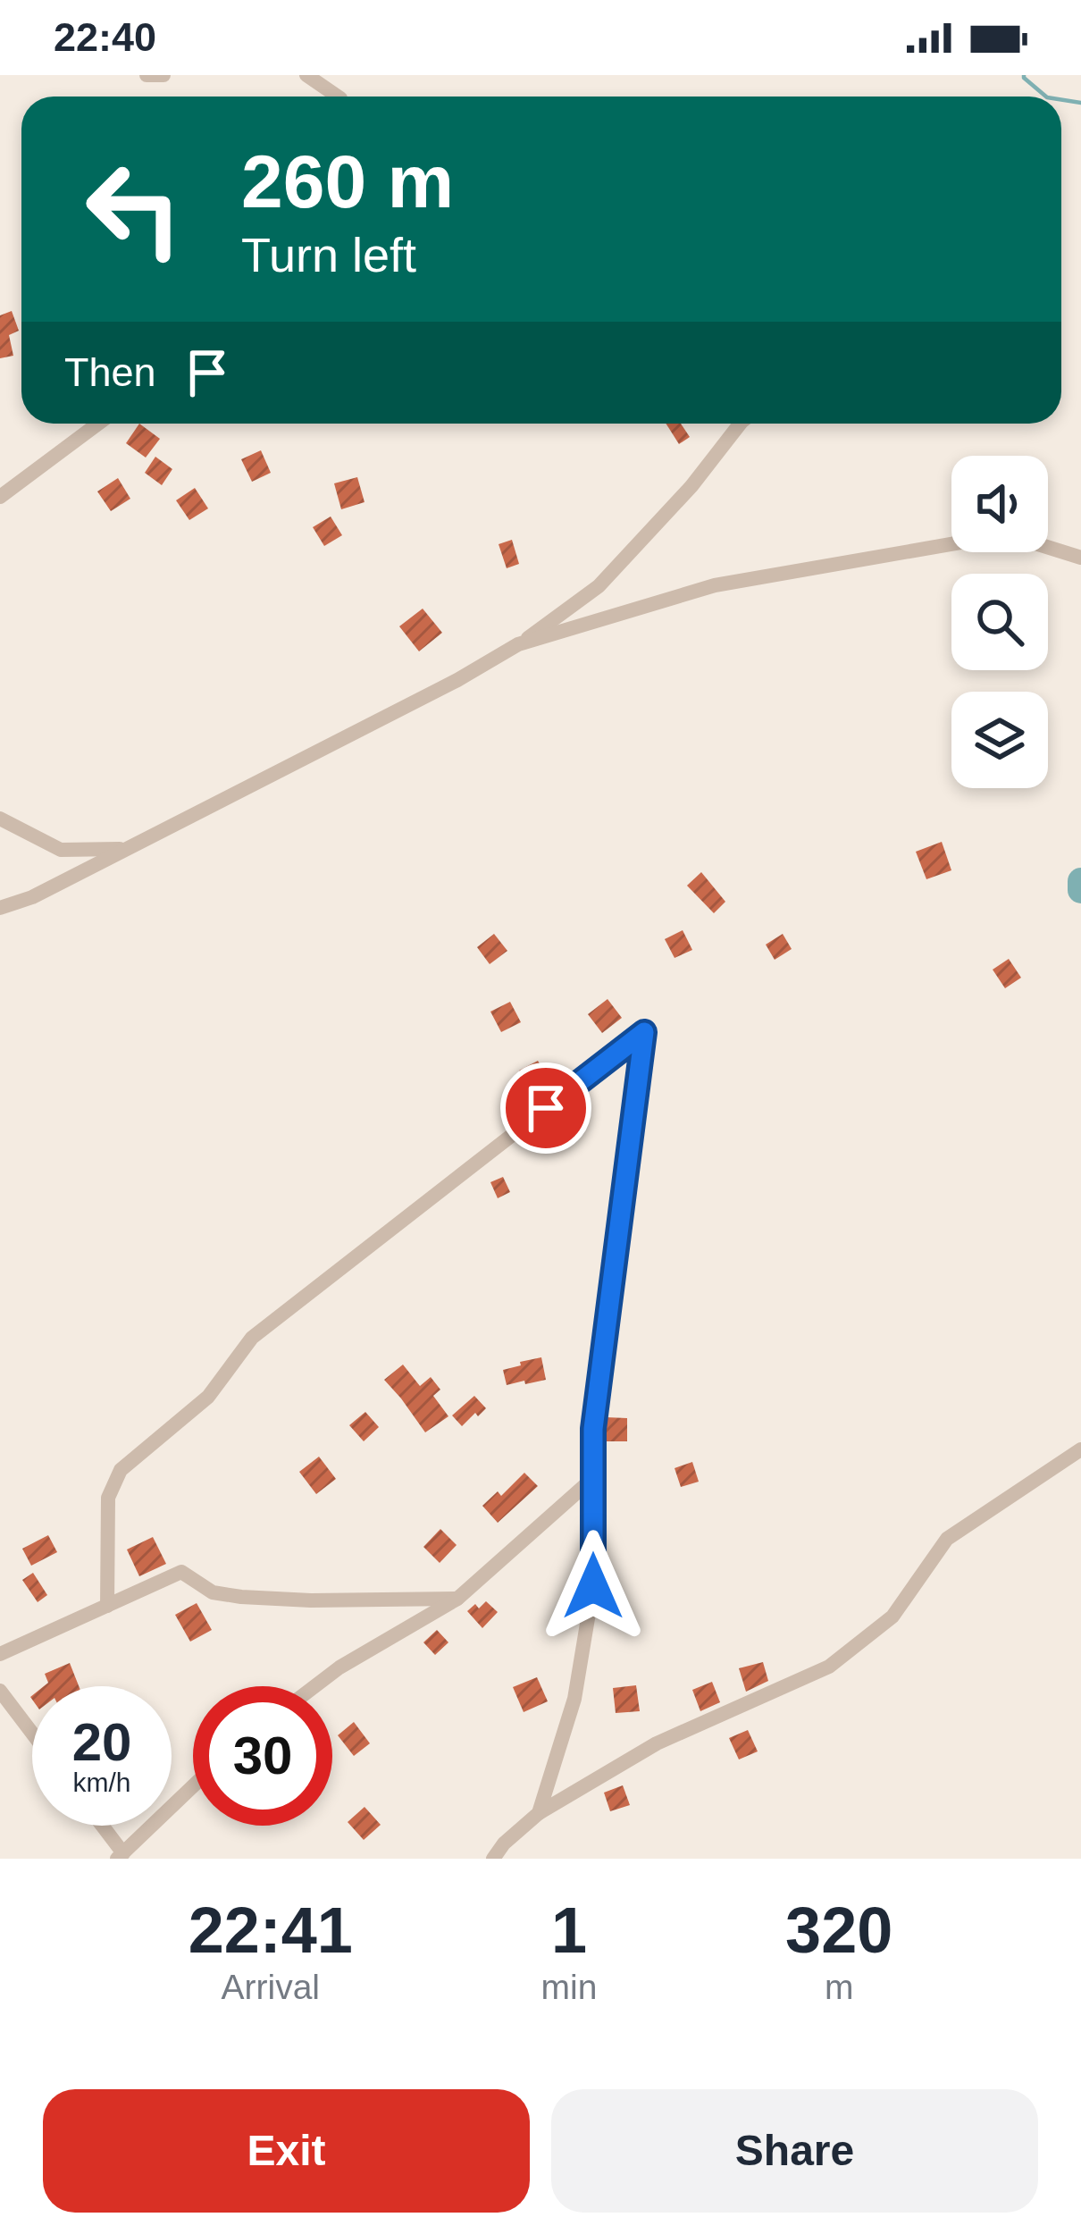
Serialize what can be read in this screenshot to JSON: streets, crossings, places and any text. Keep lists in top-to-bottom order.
{
  "page": {
    "status": "22:40",
    "turn": ["260 m", "Turn left"],
    "then": "Then",
    "speed": "20 km/h",
    "limit": "30",
    "eta": [
      "22:41",
      "Arrival",
      "1",
      "min",
      "320",
      "m"
    ],
    "buttons": ["Exit", "Share"]
  }
}
